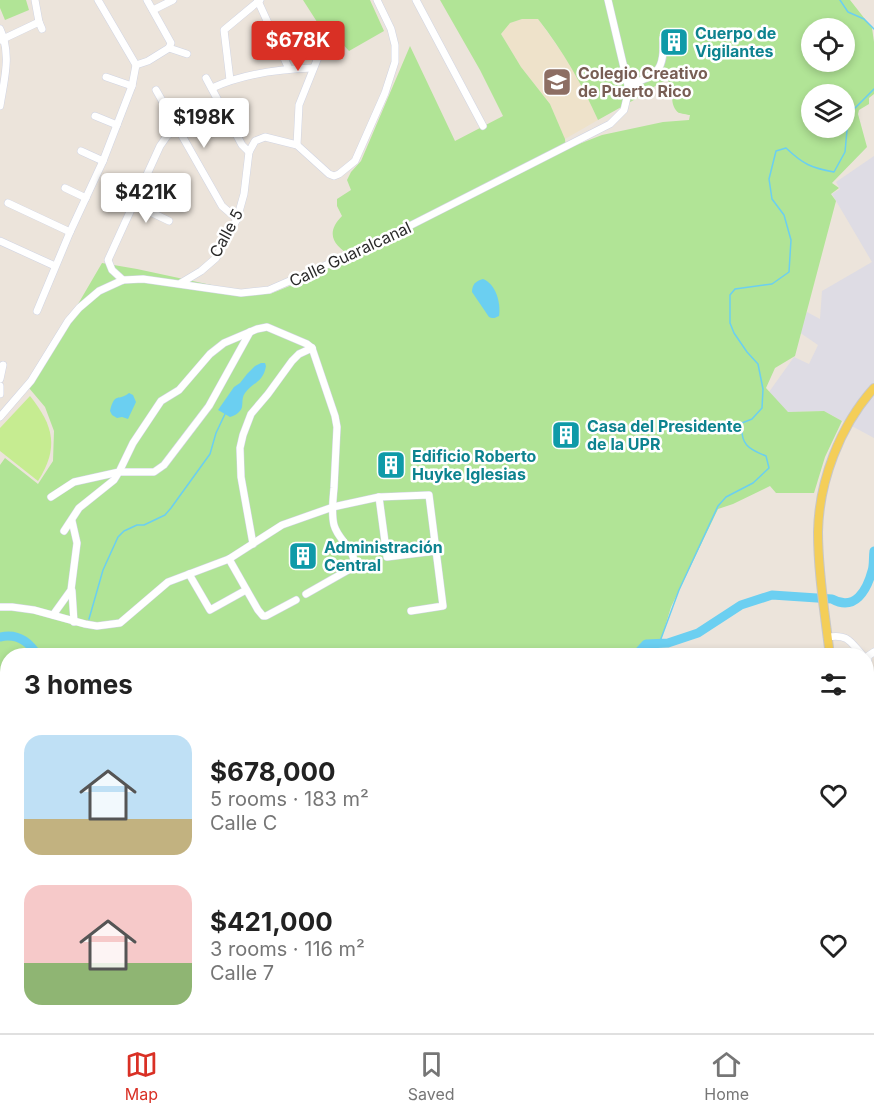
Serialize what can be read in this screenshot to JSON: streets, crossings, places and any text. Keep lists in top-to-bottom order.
{
  "streets": {
    "street": ["Calle 5", "Calle Guaralcanal"]
  },
  "crossings": [
    ["Calle 5", "Calle Guaralcanal"]
  ],
  "places": {
    "building": [
      "Cuerpo de Vigilantes",
      "Casa del Presidente de la UPR",
      "Edificio Roberto Huyke Iglesias",
      "Administración Central"
    ],
    "school or university": ["Colegio Creativo de Puerto Rico"]
  },
  "page": {
    "price": ["$678K", "$198K", "$421K"],
    "heading": "3 homes",
    "list": [
      {
        "name": "$678,000",
        "note": "5 rooms · 183 m² · Calle C"
      },
      {
        "name": "$421,000",
        "note": "3 rooms · 116 m² · Calle 7"
      }
    ],
    "tabs": ["Map", "Saved", "Home"]
  }
}
